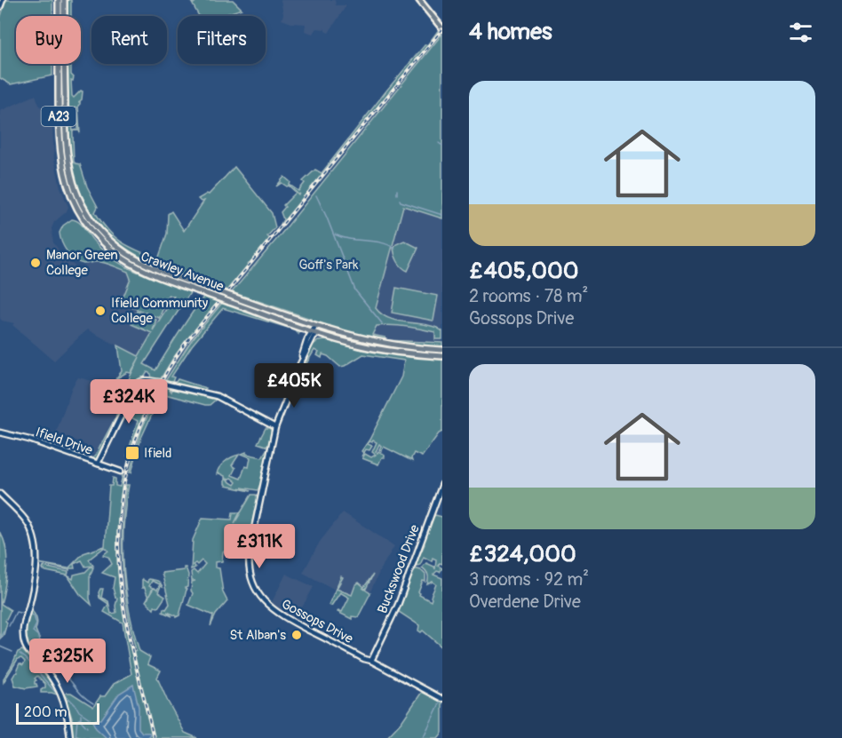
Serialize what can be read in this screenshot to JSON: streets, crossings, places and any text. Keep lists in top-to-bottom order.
{
  "streets": {
    "main road": ["A23", "Crawley Avenue"],
    "street": ["Ifield Drive", "Buckswood Drive", "Gossops Drive"]
  },
  "crossings": [
    ["Crawley Avenue", "Gossops Drive"],
    ["Buckswood Drive", "Gossops Drive"]
  ],
  "parks": ["Goff's Park"],
  "places": {
    "other": ["Manor Green College", "Ifield Community College", "St Alban's"],
    "transit": ["Ifield"]
  },
  "scale_bar": "200 m",
  "page": {
    "heading": "4 homes",
    "chip": ["Buy", "Rent", "Filters"],
    "list": [
      {
        "name": "£405,000",
        "note": "2 rooms · 78 m² · Gossops Drive"
      },
      {
        "name": "£324,000",
        "note": "3 rooms · 92 m² · Overdene Drive"
      }
    ],
    "price": [
      "£405K",
      "£324K",
      "£311K",
      "£325K"
    ],
    "scale": "200 m"
  }
}
